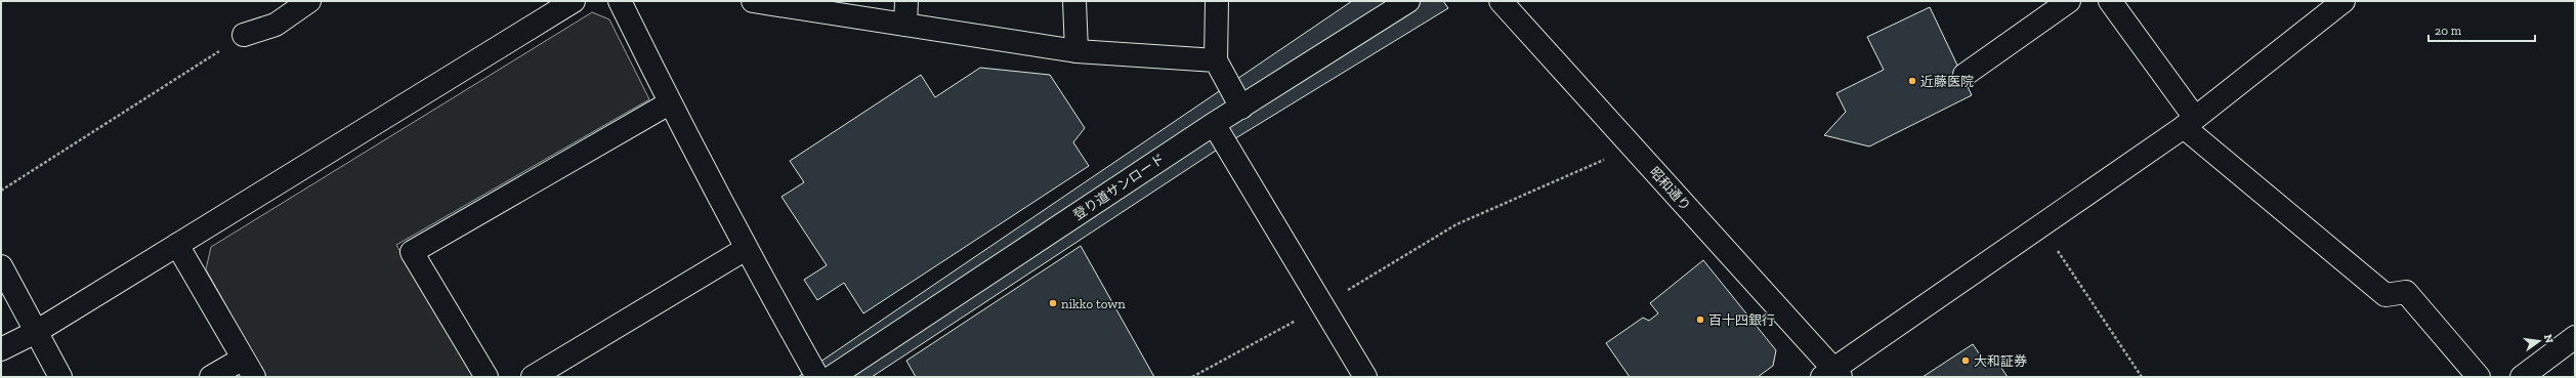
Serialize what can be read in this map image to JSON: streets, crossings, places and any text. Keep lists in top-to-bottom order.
{
  "streets": {
    "street": ["登り道サンロード", "昭和通り"]
  },
  "places": [
    "近藤医院",
    "nikko town",
    "百十四銀行",
    "大和証券"
  ],
  "scale_bar": "20 m",
  "north": "right"
}
